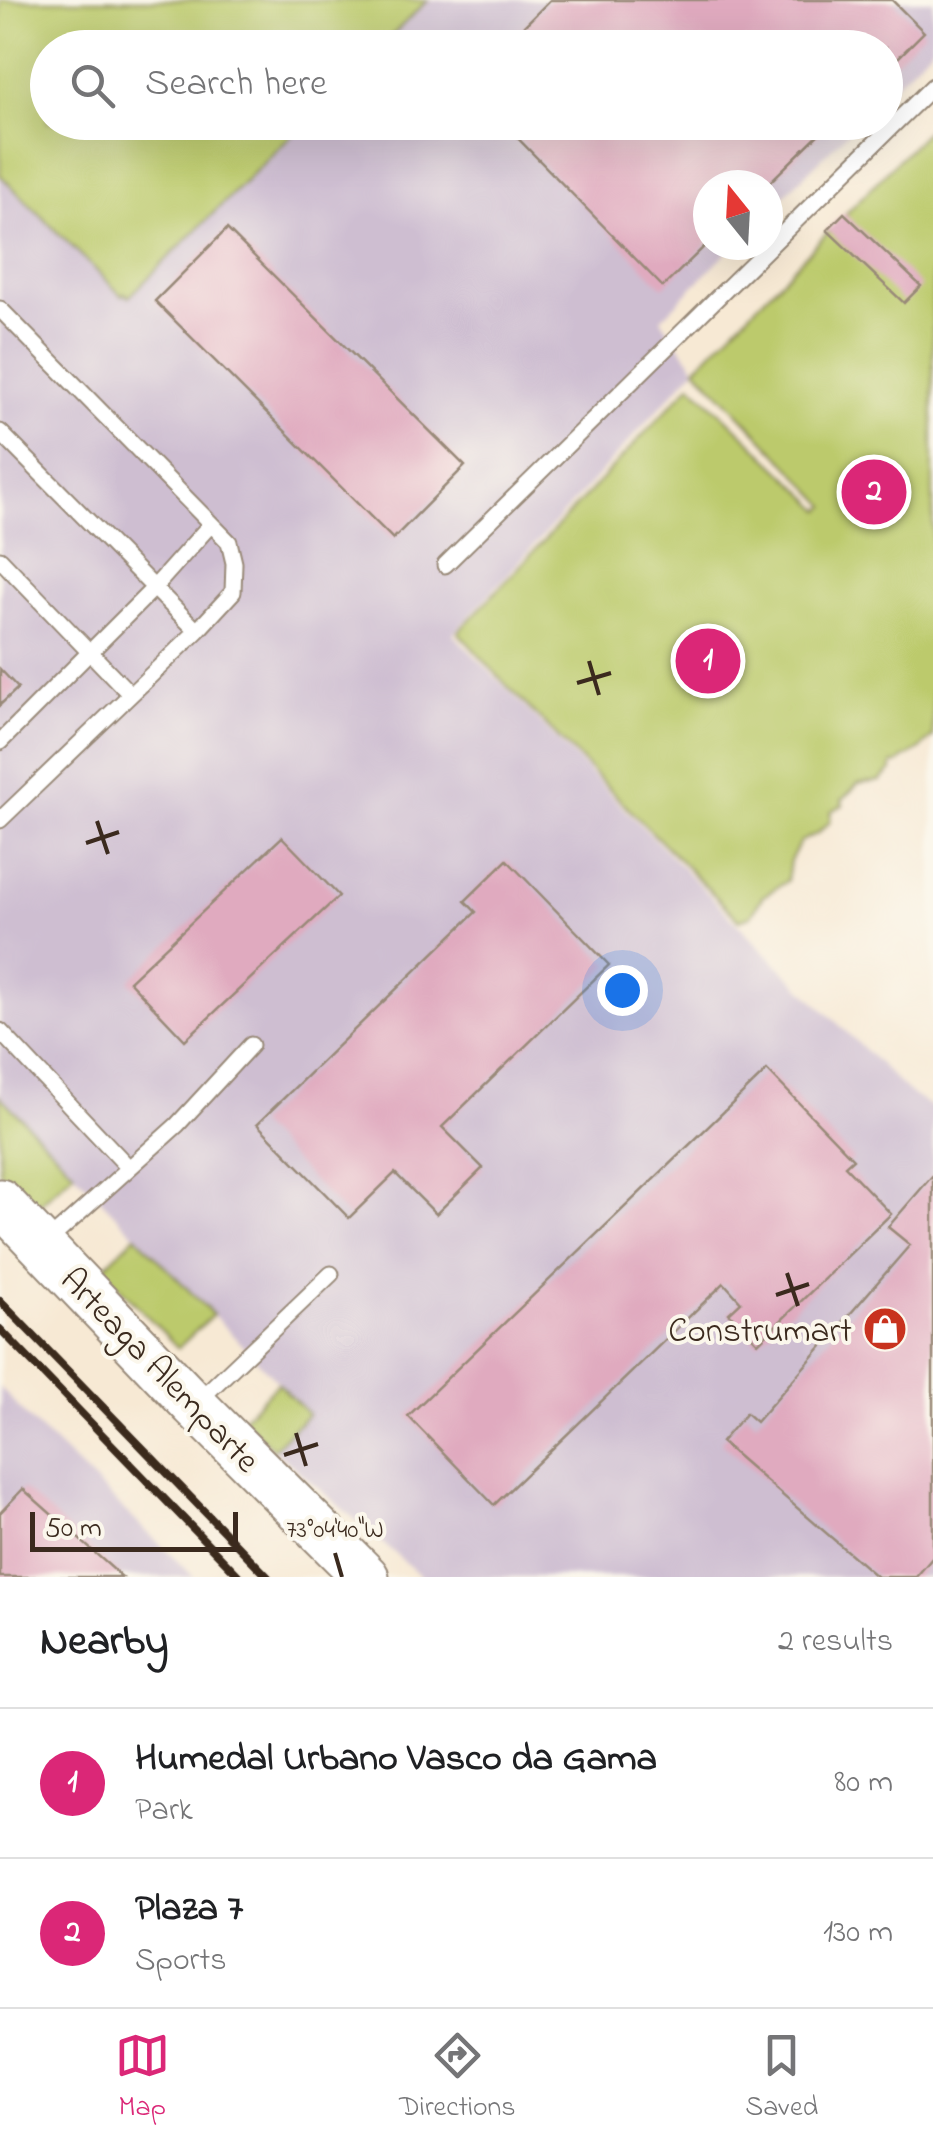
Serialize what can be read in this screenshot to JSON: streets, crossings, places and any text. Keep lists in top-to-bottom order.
{
  "streets": {
    "main road": ["Arteaga Alemparte"]
  },
  "places": {
    "shop": ["Construmart"]
  },
  "scale_bar": "50 m",
  "north": "top",
  "page": {
    "search": "Search here",
    "pins": ["2", "1"],
    "scale": "50 m",
    "heading": ["Nearby", "2 results"],
    "list": [
      {
        "mark": "1",
        "name": "Humedal Urbano Vasco da Gama",
        "note": "Park",
        "value": "80 m"
      },
      {
        "mark": "2",
        "name": "Plaza 7",
        "note": "Sports",
        "value": "130 m"
      }
    ],
    "nav": ["Map", "Directions", "Saved"]
  },
  "coordinates": ["73°04'40\"W"]
}
